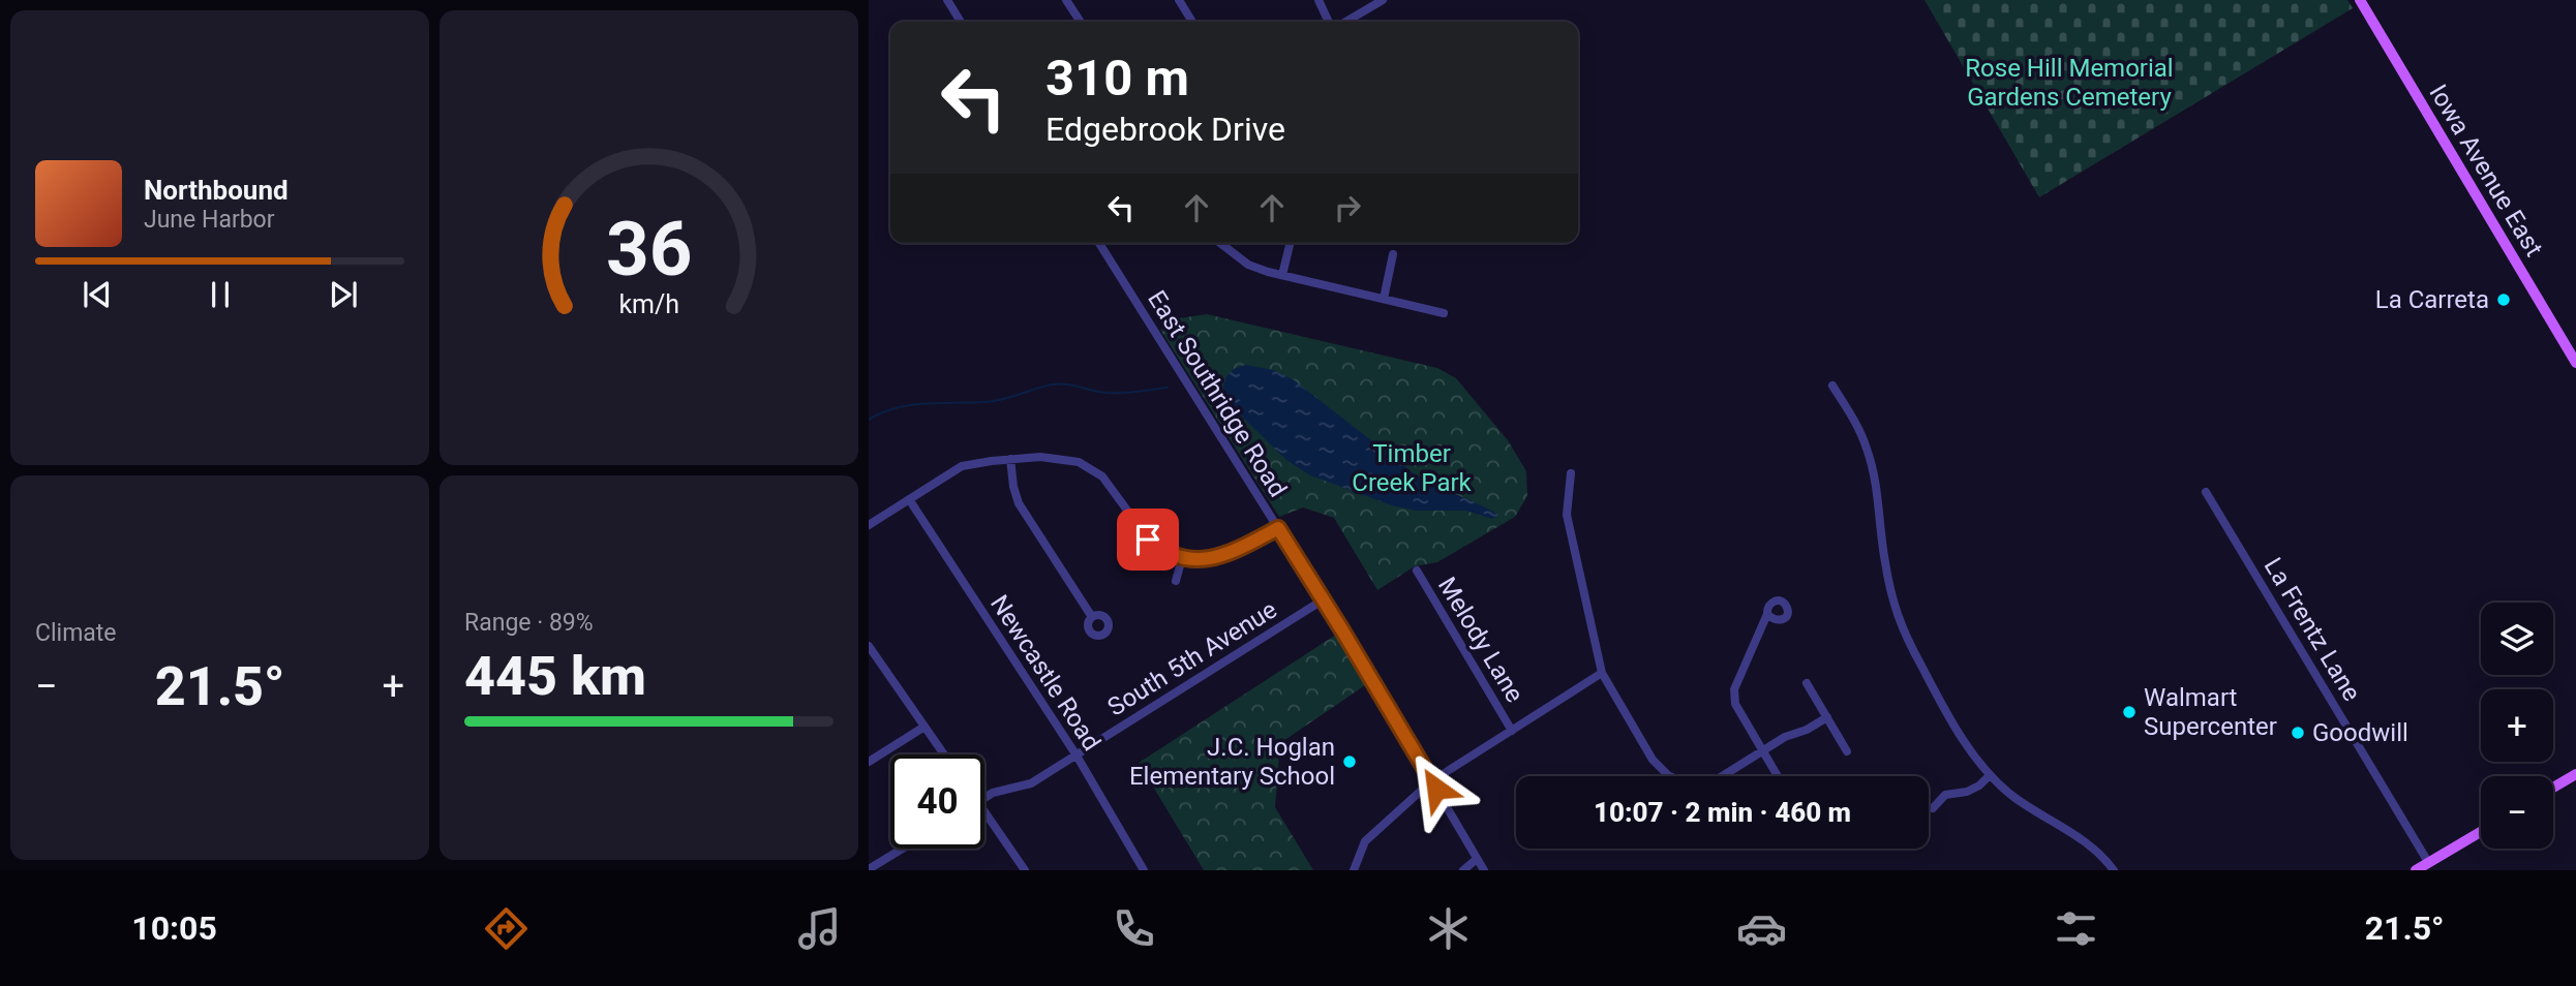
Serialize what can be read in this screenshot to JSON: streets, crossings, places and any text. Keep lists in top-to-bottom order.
{
  "streets": {
    "main road": ["Iowa Avenue East"],
    "street": [
      "East Southridge Road",
      "La Frentz Lane",
      "Melody Lane",
      "South 5th Avenue",
      "Newcastle Road"
    ]
  },
  "crossings": [
    ["East Southridge Road", "South 5th Avenue"],
    ["South 5th Avenue", "Newcastle Road"]
  ],
  "parks": ["Rose Hill Memorial Gardens Cemetery", "Timber Creek Park"],
  "places": [
    "La Carreta",
    "Walmart Supercenter",
    "Goodwill",
    "J.C. Hoglan Elementary School"
  ],
  "page": {
    "turn": ["310 m", "Edgebrook Drive"],
    "song": ["Northbound", "June Harbor"],
    "tile": [
      "Climate",
      ["Range · 89%", "445 km"]
    ],
    "map_buttons": ["+", "−"],
    "heat": ["−", "21.5°", "+"],
    "limit": "40",
    "trip": "10:07 · 2 min · 460 m",
    "tabs": ["10:05", "21.5°"],
    "gauge": ["36", "km/h"]
  }
}
